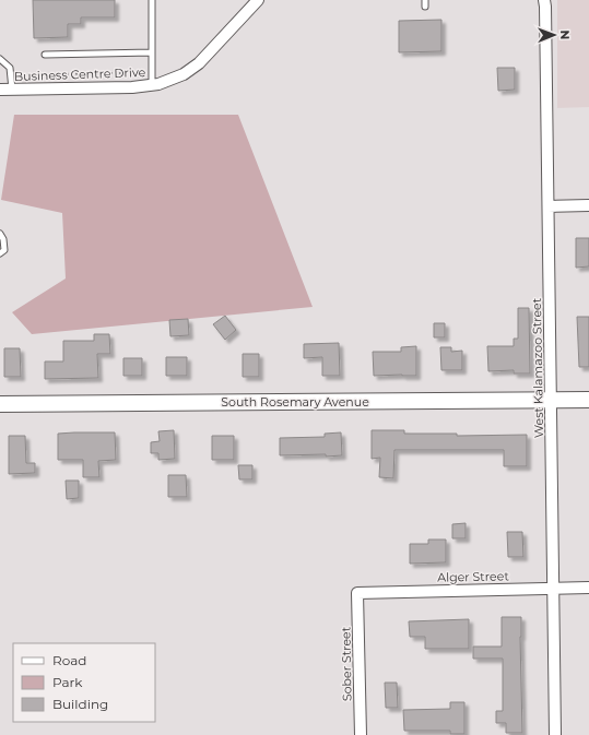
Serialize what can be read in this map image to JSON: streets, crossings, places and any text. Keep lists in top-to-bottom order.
{
  "streets": {
    "street": [
      "Business Centre Drive",
      "West Kalamazoo Street",
      "South Rosemary Avenue",
      "Alger Street",
      "Sober Street"
    ]
  },
  "crossings": [
    ["West Kalamazoo Street", "South Rosemary Avenue"],
    ["West Kalamazoo Street", "Alger Street"],
    ["Alger Street", "Sober Street"]
  ],
  "legend": ["Road", "Park", "Building"],
  "north": "right"
}
